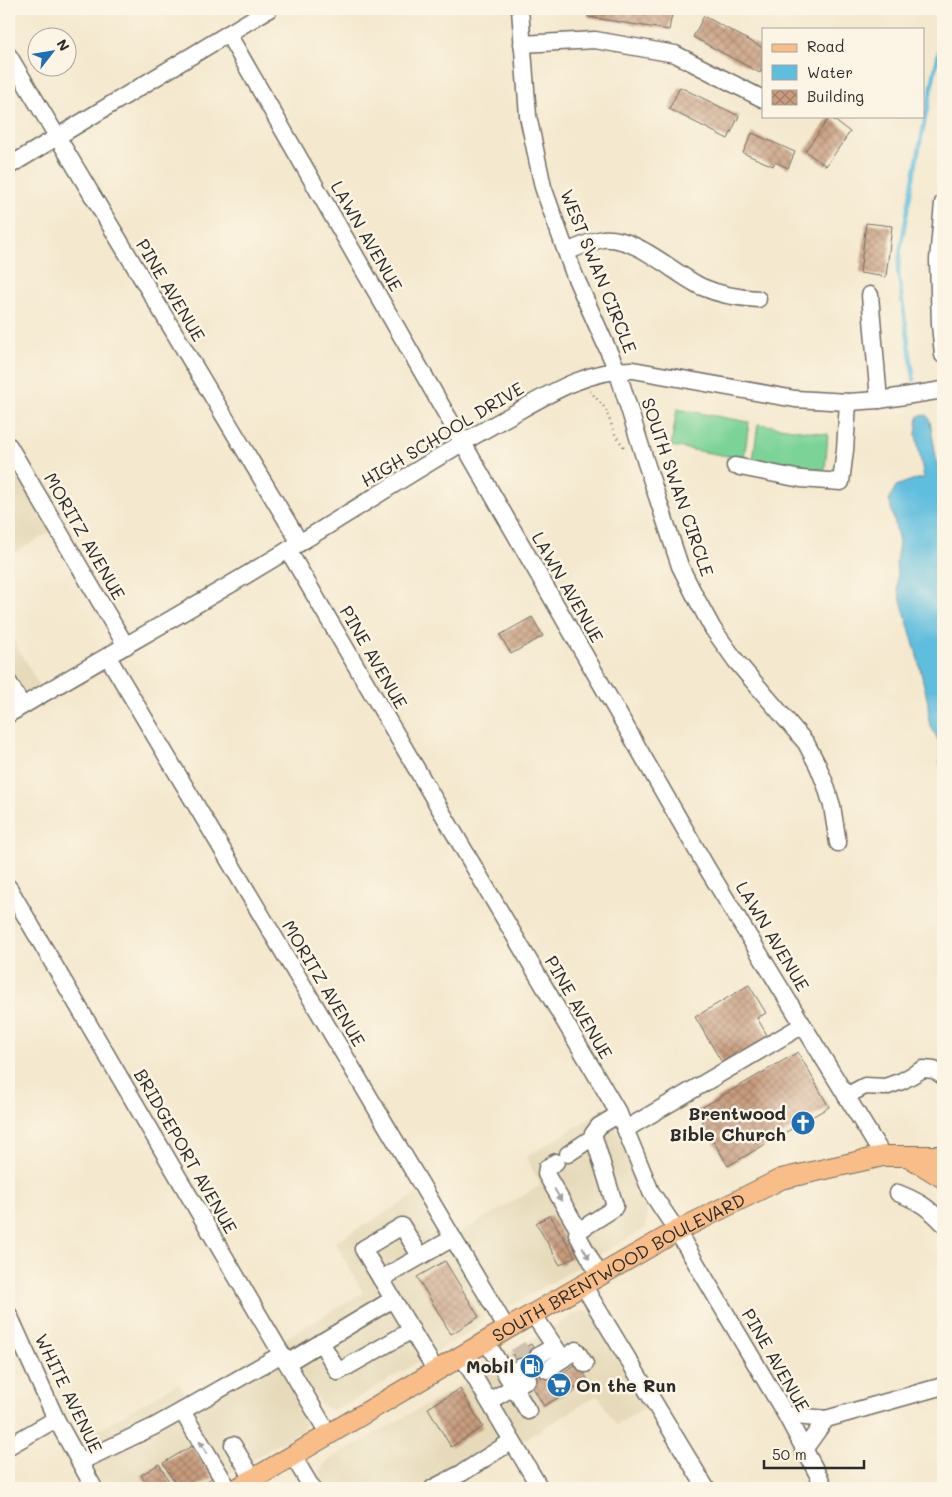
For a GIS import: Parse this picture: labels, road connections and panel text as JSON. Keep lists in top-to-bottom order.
{
  "streets": {
    "main road": ["SOUTH BRENTWOOD BOULEVARD"],
    "street": [
      "LAWN AVENUE",
      "WEST SWAN CIRCLE",
      "PINE AVENUE",
      "HIGH SCHOOL DRIVE",
      "SOUTH SWAN CIRCLE",
      "MORITZ AVENUE",
      "BRIDGEPORT AVENUE",
      "WHITE AVENUE"
    ]
  },
  "crossings": [
    ["LAWN AVENUE", "HIGH SCHOOL DRIVE"],
    ["LAWN AVENUE", "SOUTH BRENTWOOD BOULEVARD"],
    ["WEST SWAN CIRCLE", "HIGH SCHOOL DRIVE"],
    ["WEST SWAN CIRCLE", "SOUTH SWAN CIRCLE"],
    ["PINE AVENUE", "HIGH SCHOOL DRIVE"],
    ["PINE AVENUE", "SOUTH BRENTWOOD BOULEVARD"],
    ["HIGH SCHOOL DRIVE", "SOUTH SWAN CIRCLE"],
    ["HIGH SCHOOL DRIVE", "MORITZ AVENUE"],
    ["MORITZ AVENUE", "SOUTH BRENTWOOD BOULEVARD"],
    ["BRIDGEPORT AVENUE", "SOUTH BRENTWOOD BOULEVARD"]
  ],
  "places": {
    "church": ["Brentwood Bible Church"],
    "fuel station": ["Mobil"],
    "supermarket": ["On the Run"]
  },
  "legend": ["Road", "Water", "Building"],
  "scale_bar": "50 m",
  "north": "top right"
}
